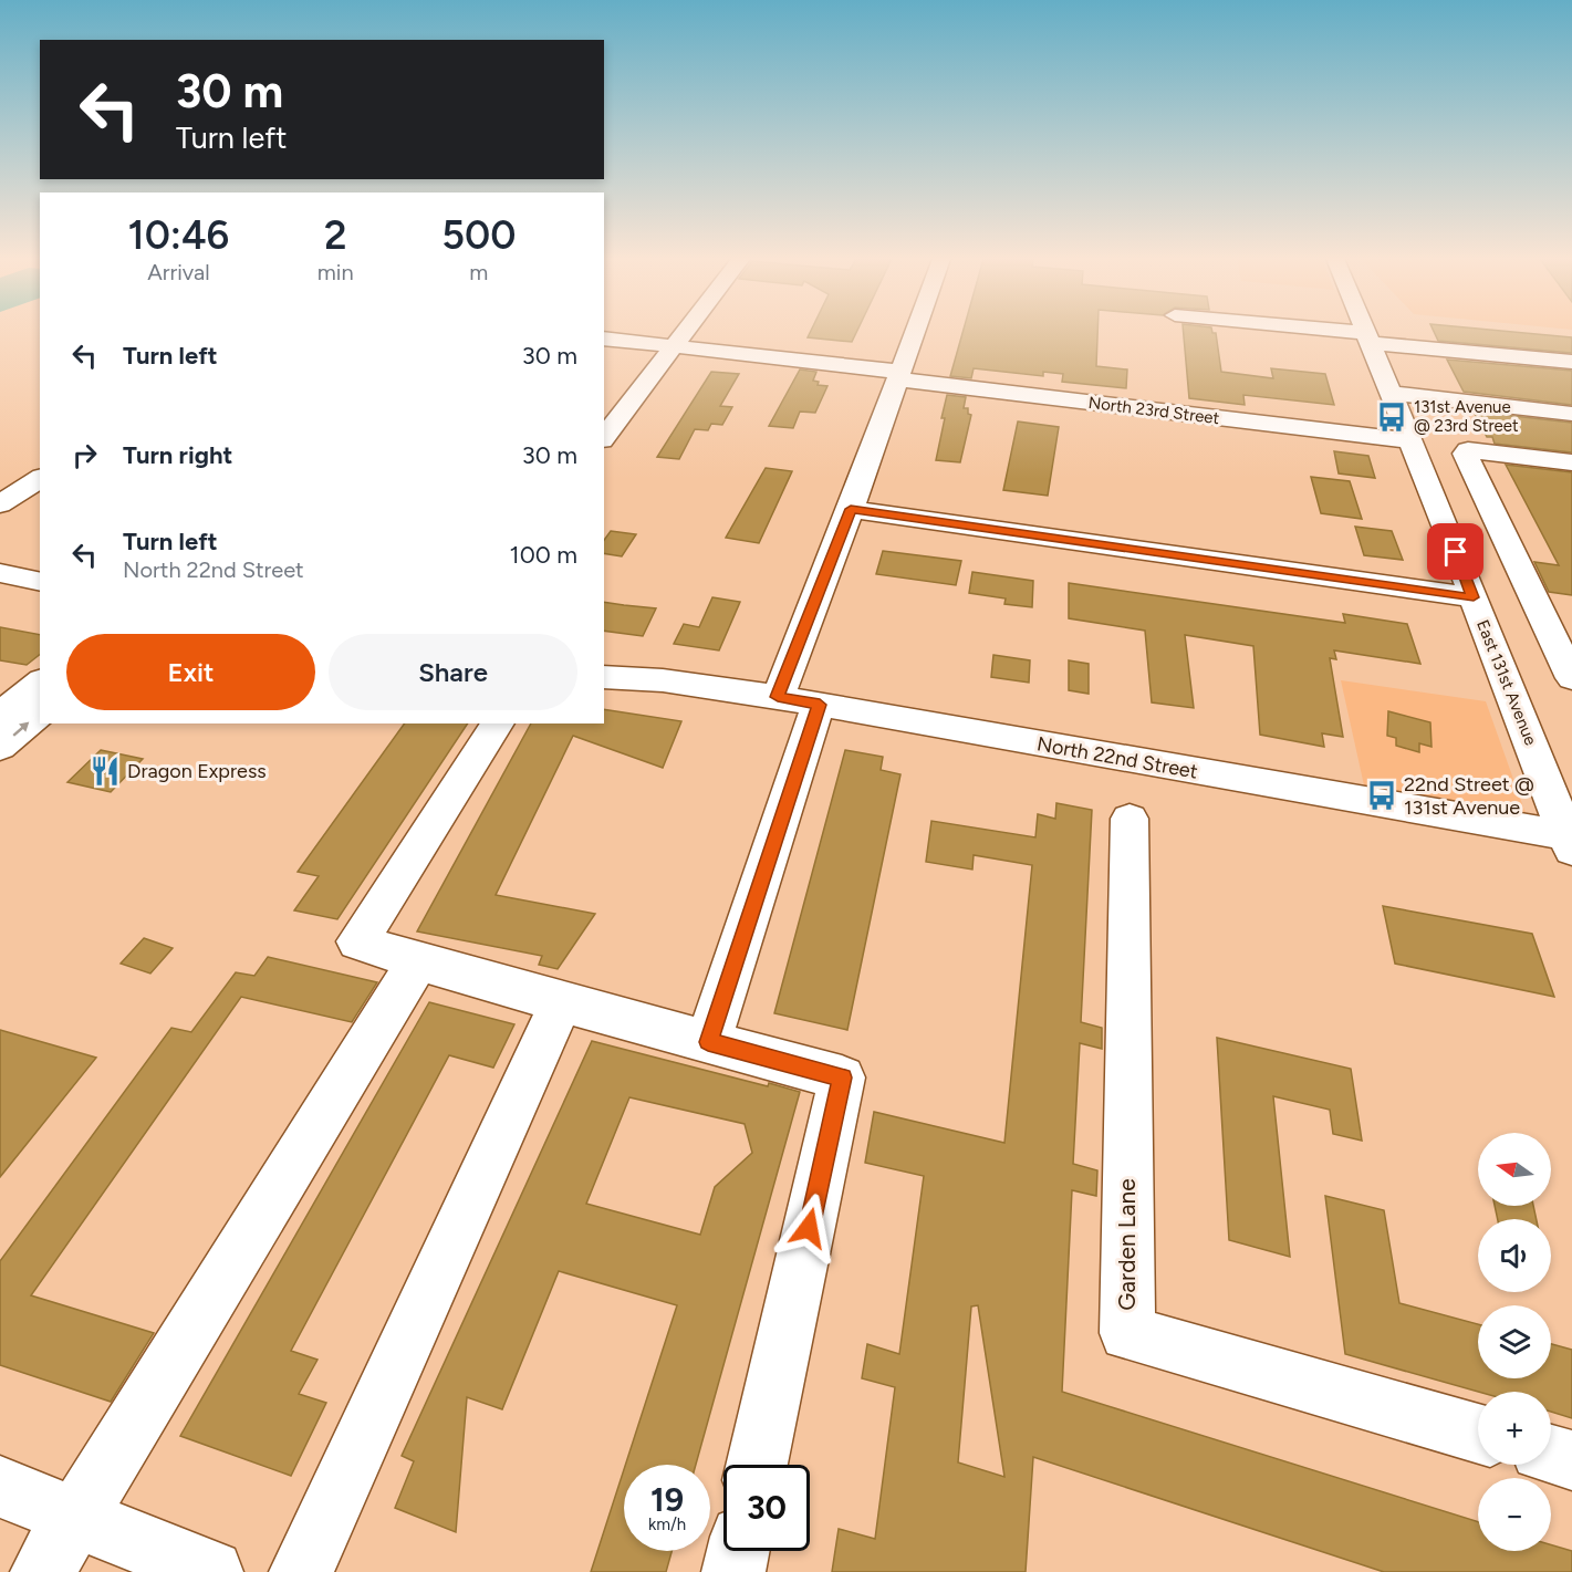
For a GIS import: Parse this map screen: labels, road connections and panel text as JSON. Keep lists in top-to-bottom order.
{
  "streets": {
    "street": [
      "North 23rd Street",
      "East 131st Avenue",
      "North 22nd Street",
      "Garden Lane"
    ]
  },
  "crossings": [
    ["North 23rd Street", "East 131st Avenue"],
    ["East 131st Avenue", "North 22nd Street"]
  ],
  "places": {
    "bus stop": ["131st Avenue @ 23rd Street", "22nd Street @ 131st Avenue"],
    "restaurant": ["Dragon Express"]
  },
  "north": "left",
  "page": {
    "turn": ["30 m", "Turn left"],
    "eta": [
      "10:46",
      "Arrival",
      "2",
      "min",
      "500",
      "m"
    ],
    "list": [
      {
        "name": "Turn left",
        "value": "30 m"
      },
      {
        "name": "Turn right",
        "value": "30 m"
      },
      {
        "name": "Turn left",
        "note": "North 22nd Street",
        "value": "100 m"
      }
    ],
    "buttons": ["Exit", "Share"],
    "map_buttons": ["+", "−"],
    "speed": "19 km/h",
    "limit": "30"
  }
}
